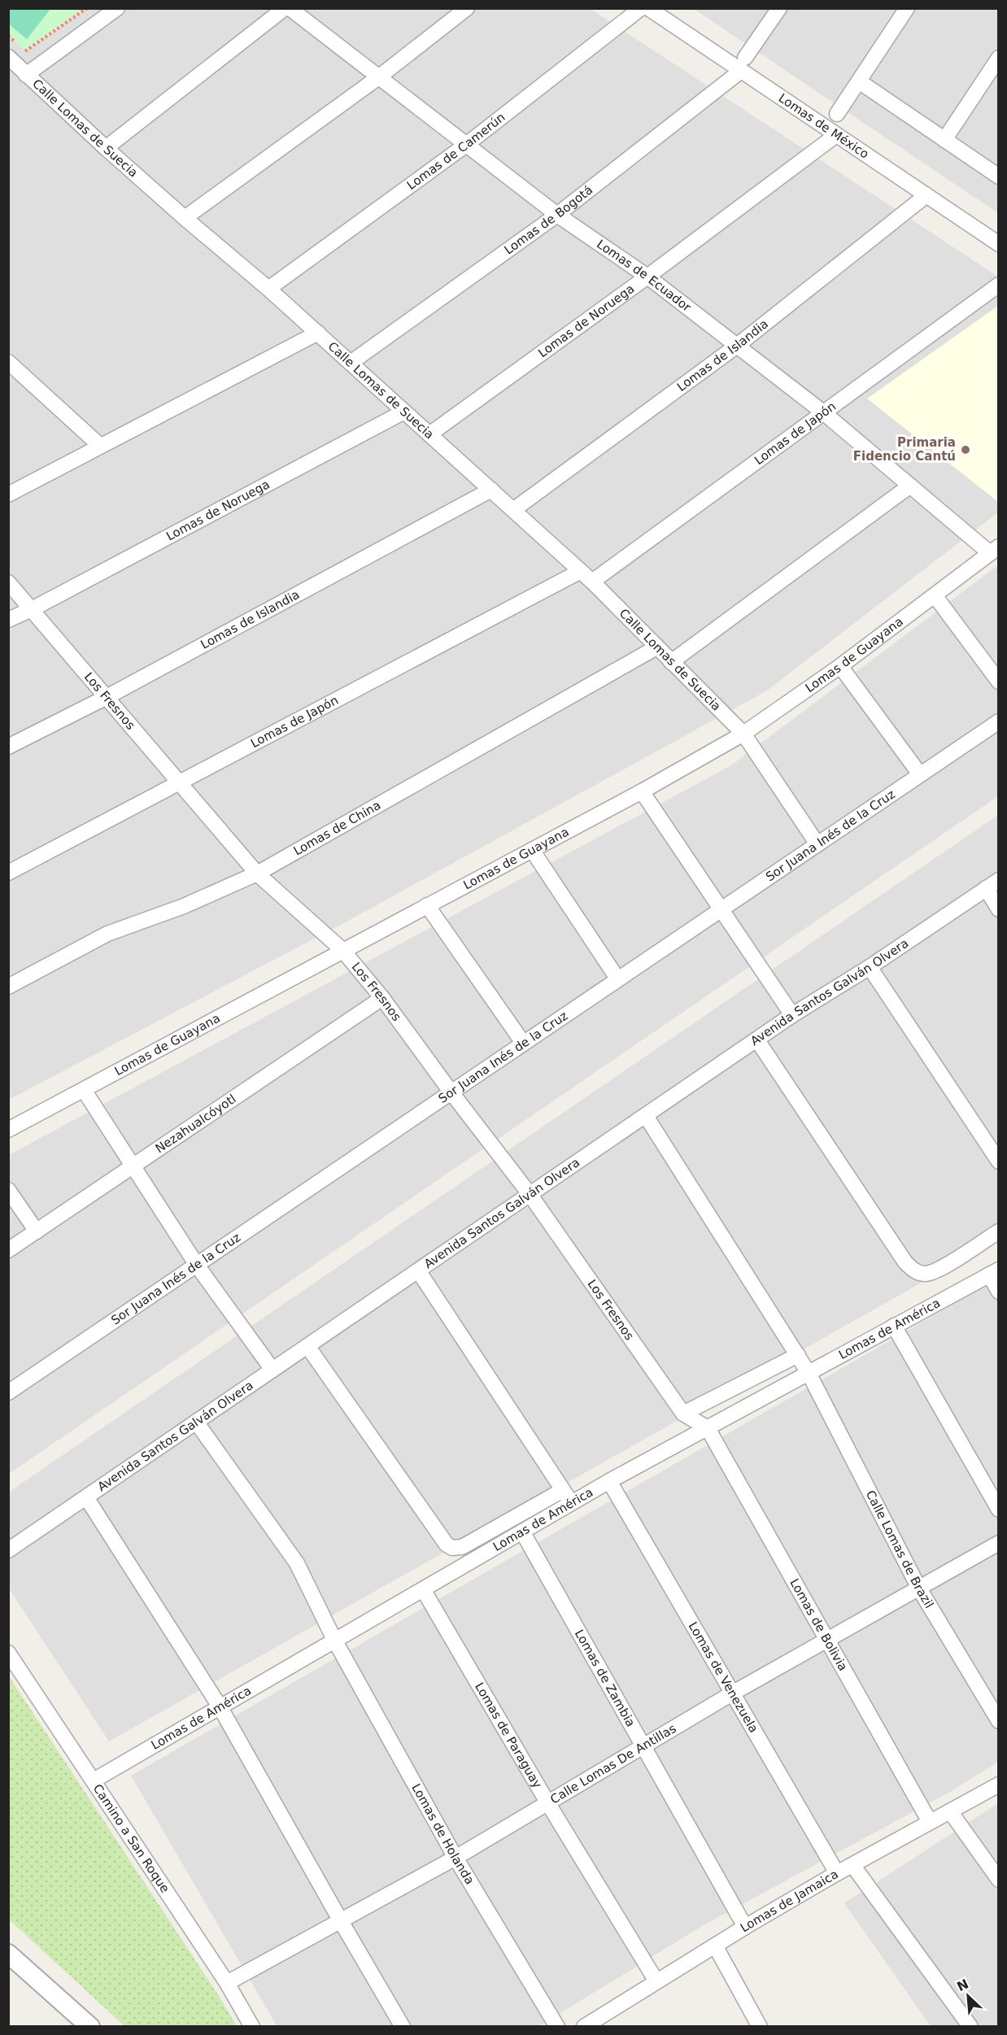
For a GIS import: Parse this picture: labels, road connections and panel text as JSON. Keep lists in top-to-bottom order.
{
  "streets": {
    "street": [
      "Lomas de México",
      "Calle Lomas de Suecia",
      "Lomas de Camerún",
      "Lomas de Bogotá",
      "Lomas de Ecuador",
      "Lomas de Noruega",
      "Lomas de Islandia",
      "Lomas de Japón",
      "Lomas de Guayana",
      "Los Fresnos",
      "Lomas de China",
      "Sor Juana Inés de la Cruz",
      "Avenida Santos Galván Olvera",
      "Nezahualcóyotl",
      "Lomas de América",
      "Calle Lomas de Brazil",
      "Lomas de Bolivia",
      "Lomas de Venezuela",
      "Lomas de Zambia",
      "Lomas de Paraguay",
      "Calle Lomas De Antillas",
      "Lomas de Holanda",
      "Camino a San Roque",
      "Lomas de Jamaica"
    ]
  },
  "crossings": [
    ["Lomas de México", "Lomas de Bogotá"],
    ["Lomas de México", "Lomas de Noruega"],
    ["Lomas de México", "Lomas de Islandia"],
    ["Calle Lomas de Suecia", "Lomas de Camerún"],
    ["Calle Lomas de Suecia", "Lomas de Bogotá"],
    ["Calle Lomas de Suecia", "Lomas de Noruega"],
    ["Calle Lomas de Suecia", "Lomas de Islandia"],
    ["Calle Lomas de Suecia", "Lomas de Japón"],
    ["Calle Lomas de Suecia", "Lomas de Guayana"],
    ["Calle Lomas de Suecia", "Lomas de China"],
    ["Calle Lomas de Suecia", "Sor Juana Inés de la Cruz"],
    ["Lomas de Camerún", "Lomas de Ecuador"],
    ["Lomas de Bogotá", "Lomas de Ecuador"],
    ["Lomas de Ecuador", "Lomas de Noruega"],
    ["Lomas de Ecuador", "Lomas de Islandia"],
    ["Lomas de Ecuador", "Lomas de Japón"],
    ["Lomas de Ecuador", "Lomas de Guayana"],
    ["Lomas de Noruega", "Los Fresnos"],
    ["Lomas de Islandia", "Los Fresnos"],
    ["Lomas de Japón", "Los Fresnos"],
    ["Lomas de Guayana", "Los Fresnos"],
    ["Los Fresnos", "Lomas de China"],
    ["Los Fresnos", "Sor Juana Inés de la Cruz"],
    ["Los Fresnos", "Avenida Santos Galván Olvera"],
    ["Los Fresnos", "Nezahualcóyotl"],
    ["Los Fresnos", "Lomas de América"],
    ["Los Fresnos", "Lomas de Bolivia"],
    ["Avenida Santos Galván Olvera", "Calle Lomas de Brazil"],
    ["Avenida Santos Galván Olvera", "Lomas de Holanda"],
    ["Lomas de América", "Calle Lomas de Brazil"],
    ["Lomas de América", "Lomas de Bolivia"],
    ["Lomas de América", "Lomas de Venezuela"],
    ["Lomas de América", "Lomas de Zambia"],
    ["Lomas de América", "Lomas de Paraguay"],
    ["Lomas de América", "Lomas de Holanda"],
    ["Lomas de América", "Camino a San Roque"],
    ["Calle Lomas de Brazil", "Calle Lomas De Antillas"],
    ["Lomas de Bolivia", "Calle Lomas De Antillas"],
    ["Lomas de Bolivia", "Lomas de Jamaica"],
    ["Lomas de Venezuela", "Calle Lomas De Antillas"],
    ["Lomas de Venezuela", "Lomas de Jamaica"],
    ["Lomas de Zambia", "Calle Lomas De Antillas"],
    ["Lomas de Zambia", "Lomas de Jamaica"],
    ["Lomas de Paraguay", "Calle Lomas De Antillas"],
    ["Lomas de Paraguay", "Lomas de Jamaica"],
    ["Calle Lomas De Antillas", "Lomas de Holanda"],
    ["Calle Lomas De Antillas", "Camino a San Roque"]
  ],
  "places": ["Primaria Fidencio Cantú"],
  "north": "top left"
}
